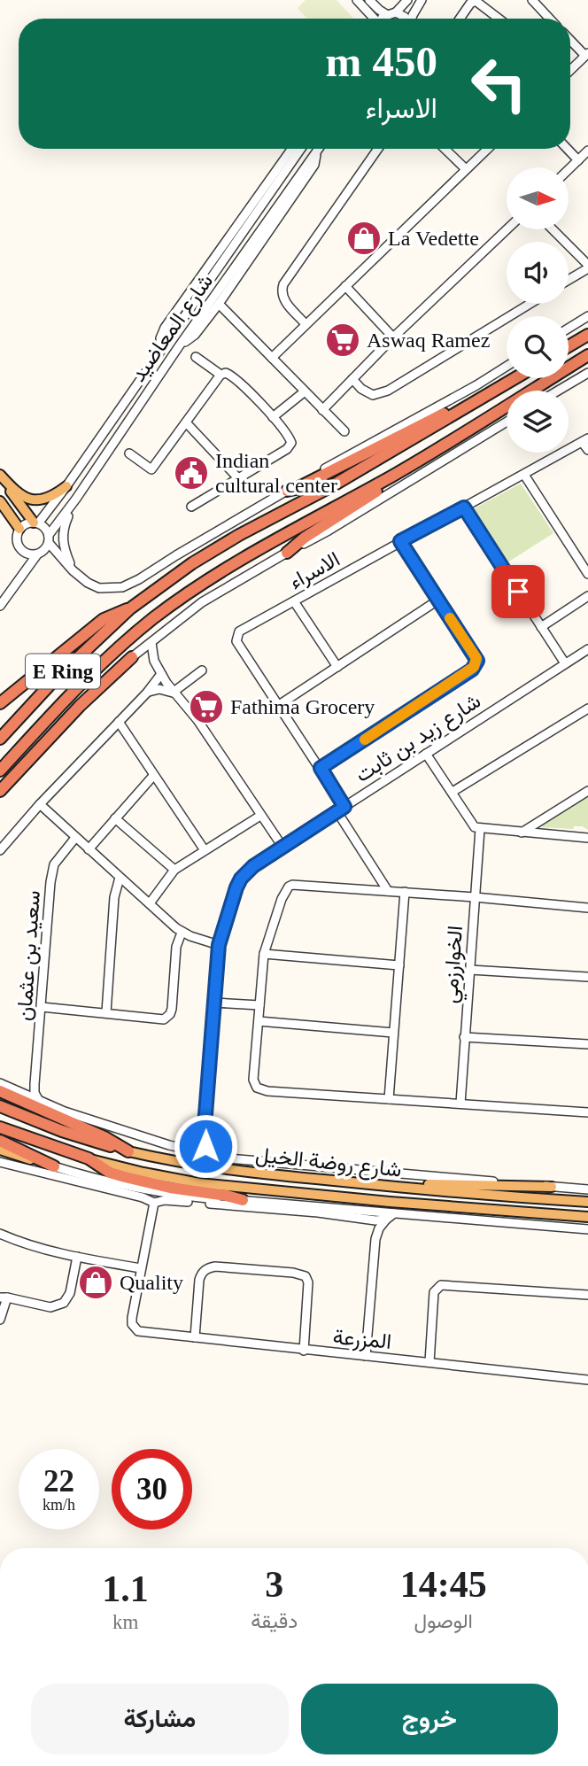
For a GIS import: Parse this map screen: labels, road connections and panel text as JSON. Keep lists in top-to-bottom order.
{
  "streets": {
    "highway": ["E Ring", "شارع روضة الخيل"],
    "street": [
      "شارع المعاضيد",
      "الاسراء",
      "شارع زيد بن ثابت",
      "سعيد بن عثمان",
      "الخوارزمي",
      "المزرعة"
    ]
  },
  "crossings": [
    ["الاسراء", "شارع زيد بن ثابت"],
    ["شارع زيد بن ثابت", "شارع روضة الخيل"],
    ["سعيد بن عثمان", "شارع روضة الخيل"]
  ],
  "places": {
    "shop": ["La Vedette", "Quality"],
    "supermarket": ["Aswaq Ramez", "Fathima Grocery"],
    "public building": ["Indian cultural center"]
  },
  "north": "right",
  "page": {
    "turn": ["450 m", "الاسراء"],
    "speed": "22 km/h",
    "limit": "30",
    "eta": [
      "14:45",
      "الوصول",
      "3",
      "دقيقة",
      "1.1",
      "km"
    ],
    "buttons": ["خروج", "مشاركة"]
  }
}
